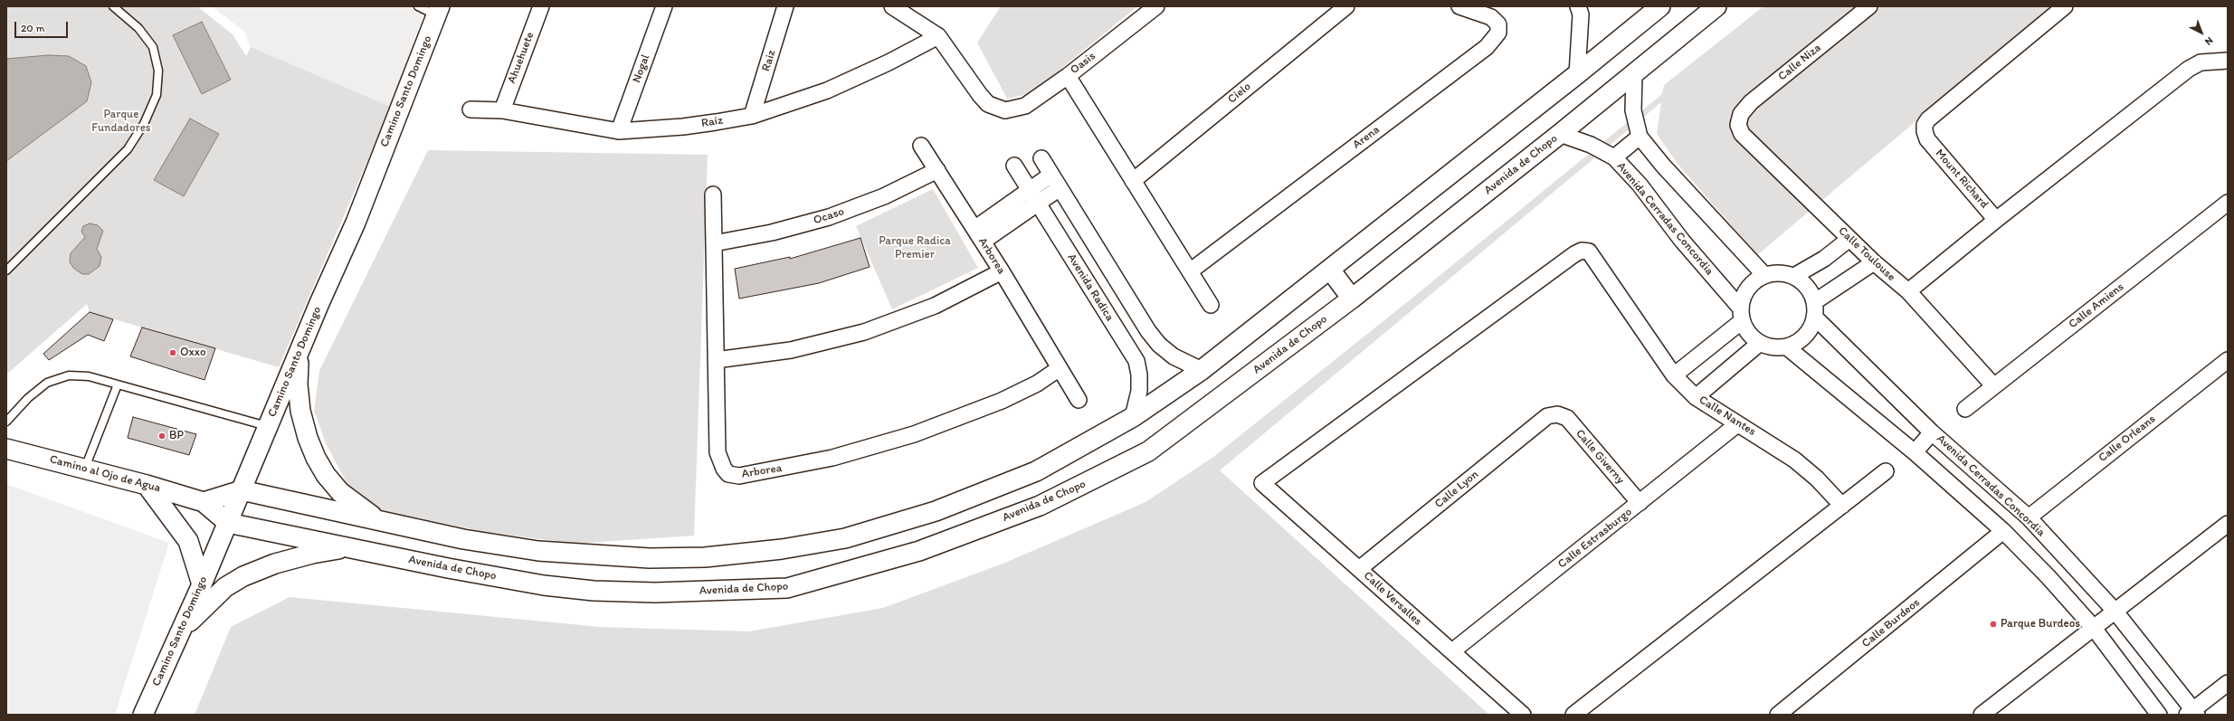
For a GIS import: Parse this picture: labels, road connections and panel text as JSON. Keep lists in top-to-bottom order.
{
  "streets": {
    "street": [
      "Ahuehuete",
      "Raiz",
      "Calle Niza",
      "Oasis",
      "Nogal",
      "Camino Santo Domingo",
      "Cielo",
      "Raíz",
      "Arena",
      "Avenida de Chopo",
      "Mount Richard",
      "Ocaso",
      "Avenida Cerradas Concordia",
      "Calle Toulouse",
      "Arborea",
      "Avenida Radica",
      "Calle Amiens",
      "Calle Nantes",
      "Calle Orleans",
      "Calle Giverny",
      "Camino al Ojo de Agua",
      "Calle Lyon",
      "Calle Estrasburgo",
      "Calle Versalles",
      "Calle Burdeos"
    ]
  },
  "crossings": [
    ["Ahuehuete", "Raíz"],
    ["Raiz", "Raíz"],
    ["Calle Niza", "Calle Toulouse"],
    ["Oasis", "Raíz"],
    ["Nogal", "Raíz"],
    ["Camino Santo Domingo", "Avenida de Chopo"],
    ["Camino Santo Domingo", "Camino al Ojo de Agua"],
    ["Avenida de Chopo", "Avenida Cerradas Concordia"],
    ["Avenida de Chopo", "Camino al Ojo de Agua"],
    ["Ocaso", "Arborea"],
    ["Avenida Cerradas Concordia", "Calle Orleans"],
    ["Avenida Cerradas Concordia", "Calle Burdeos"],
    ["Calle Toulouse", "Calle Amiens"],
    ["Calle Nantes", "Calle Estrasburgo"],
    ["Calle Nantes", "Calle Versalles"],
    ["Calle Giverny", "Calle Lyon"],
    ["Calle Giverny", "Calle Estrasburgo"],
    ["Calle Lyon", "Calle Versalles"],
    ["Calle Estrasburgo", "Calle Versalles"]
  ],
  "parks": ["Parque Fundadores", "Parque Radica Premier"],
  "places": ["Oxxo", "BP", "Parque Burdeos"],
  "scale_bar": "20 m",
  "north": "bottom right"
}
